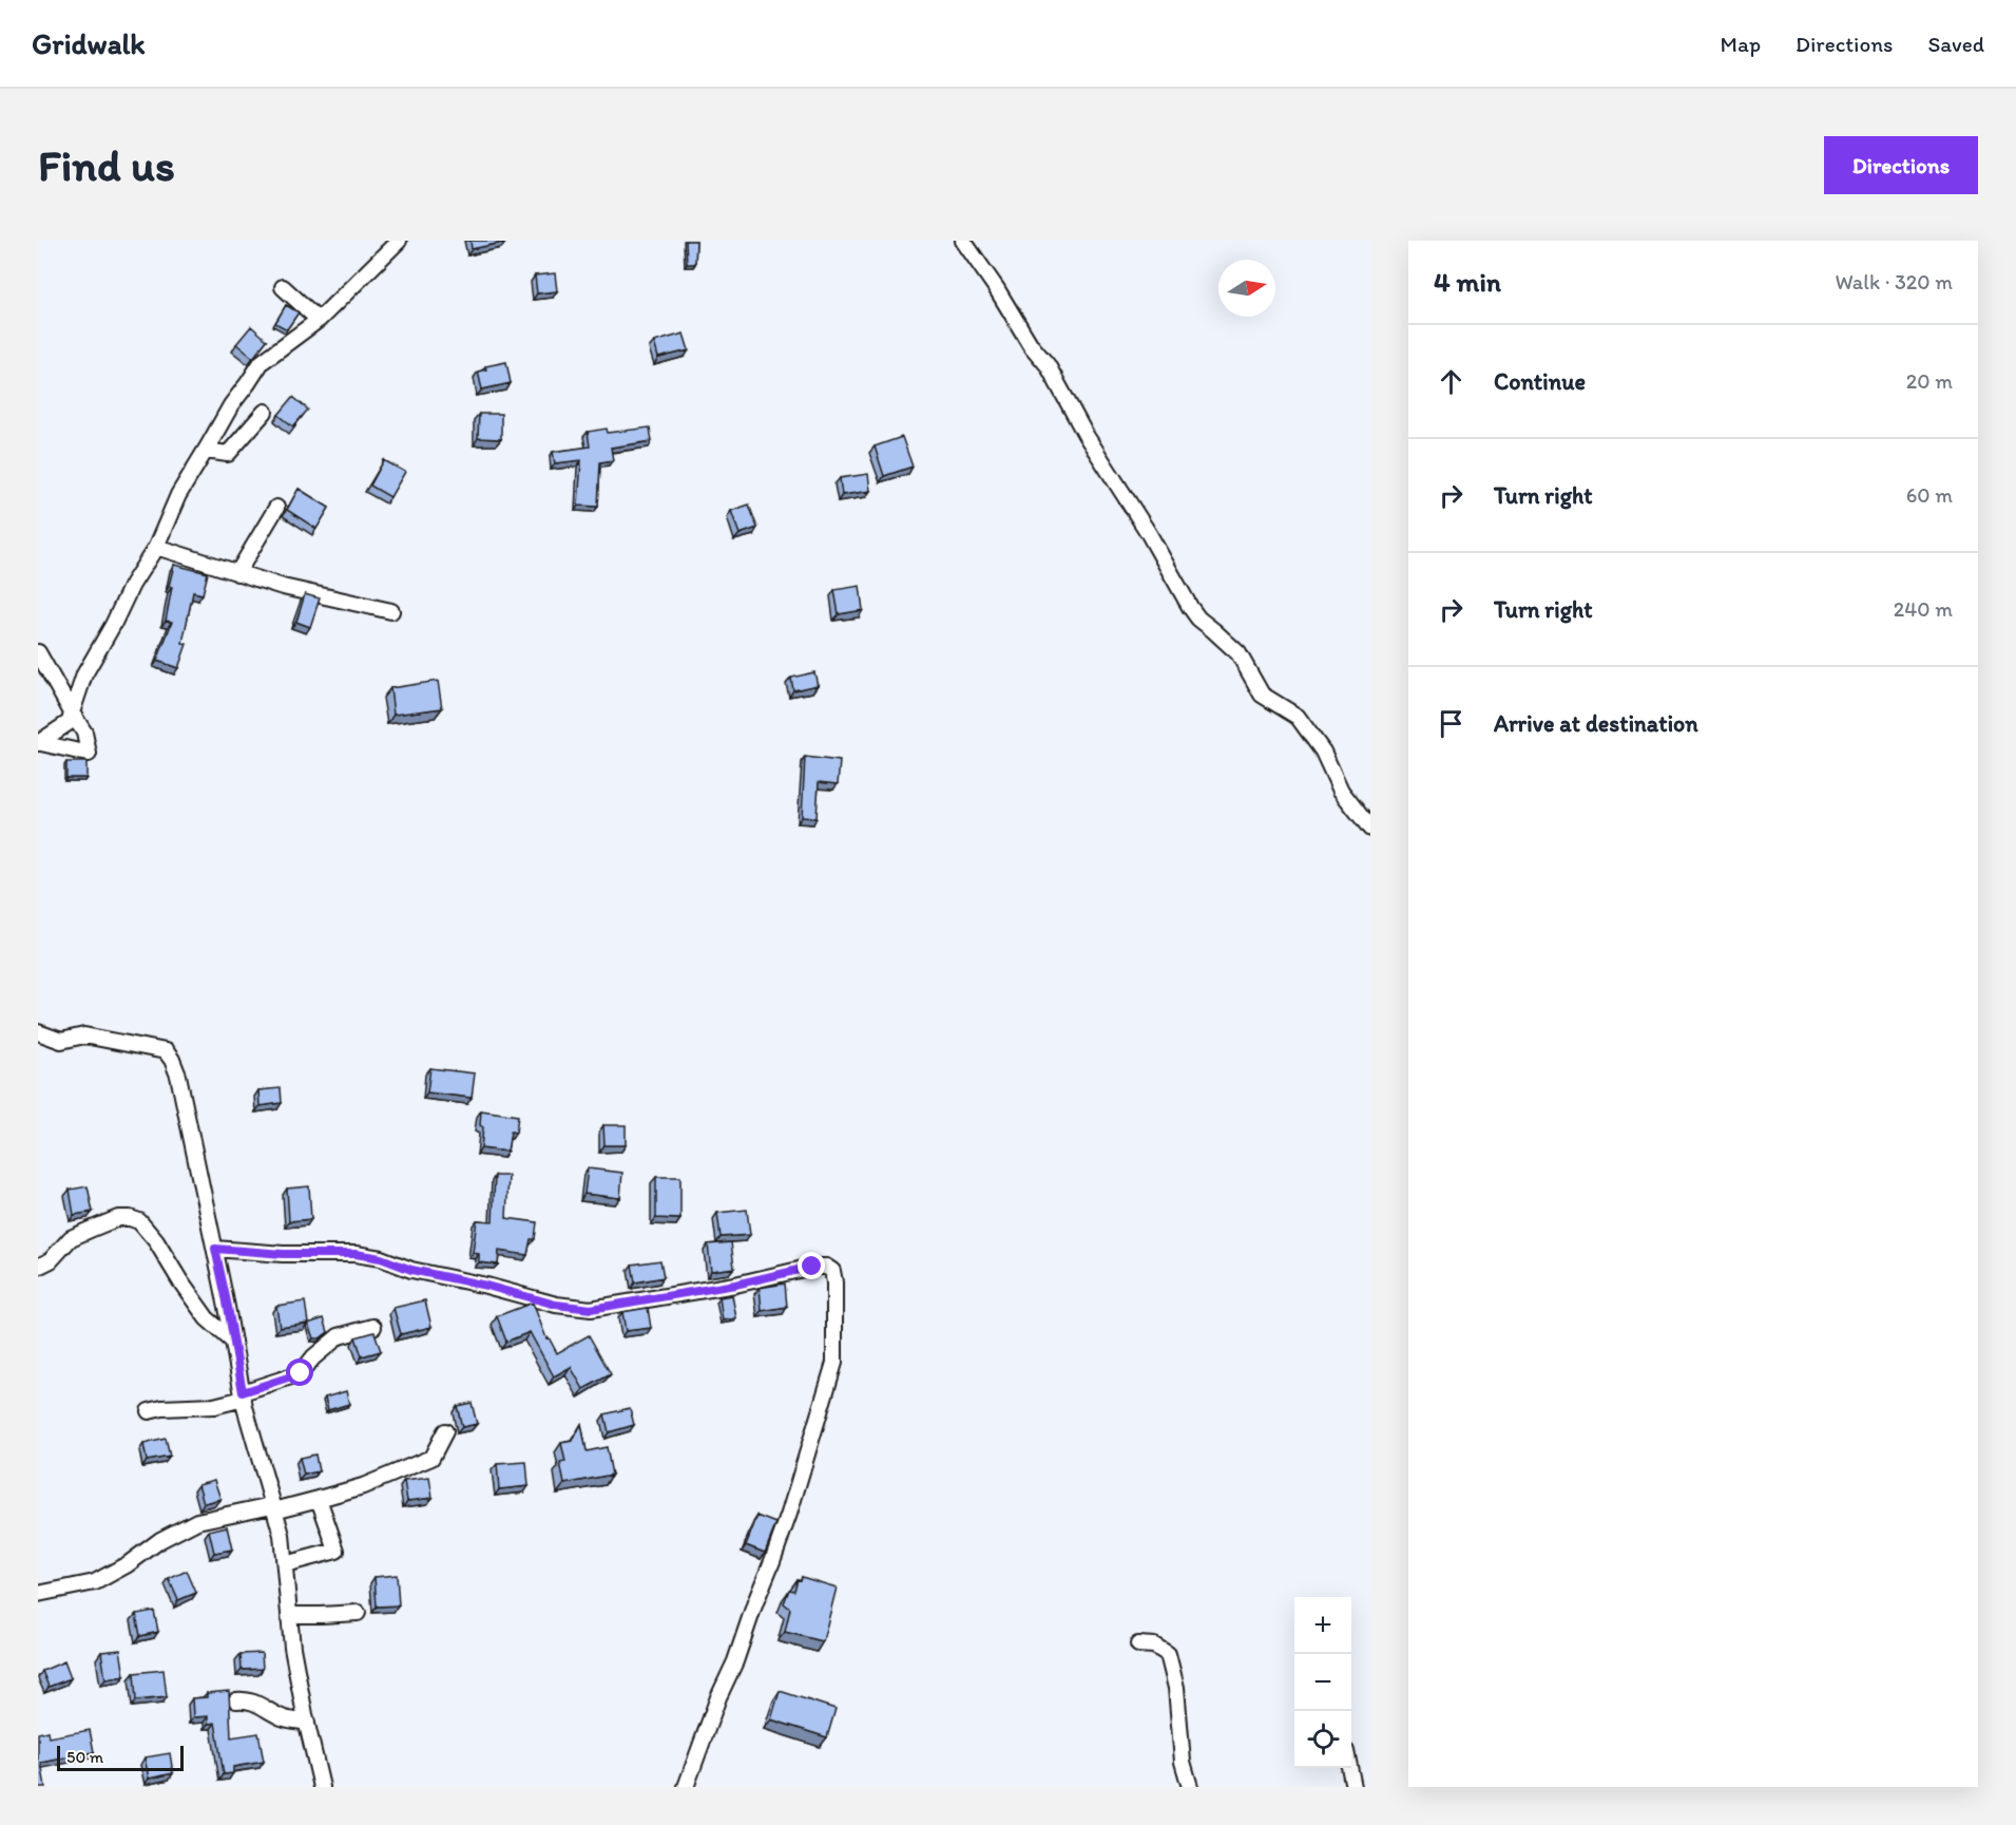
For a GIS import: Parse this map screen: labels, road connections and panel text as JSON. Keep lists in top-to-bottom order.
{
  "scale_bar": "50 m",
  "north": "right",
  "page": {
    "header": "Gridwalk",
    "nav": ["Map", "Directions", "Saved"],
    "buttons": "Directions",
    "title": "Find us",
    "heading": ["4 min", "Walk · 320 m"],
    "list": [
      ["Continue", "20 m"],
      ["Turn right", "60 m"],
      ["Turn right", "240 m"],
      "Arrive at destination"
    ],
    "map_buttons": ["+", "−"],
    "scale": "50 m"
  }
}
